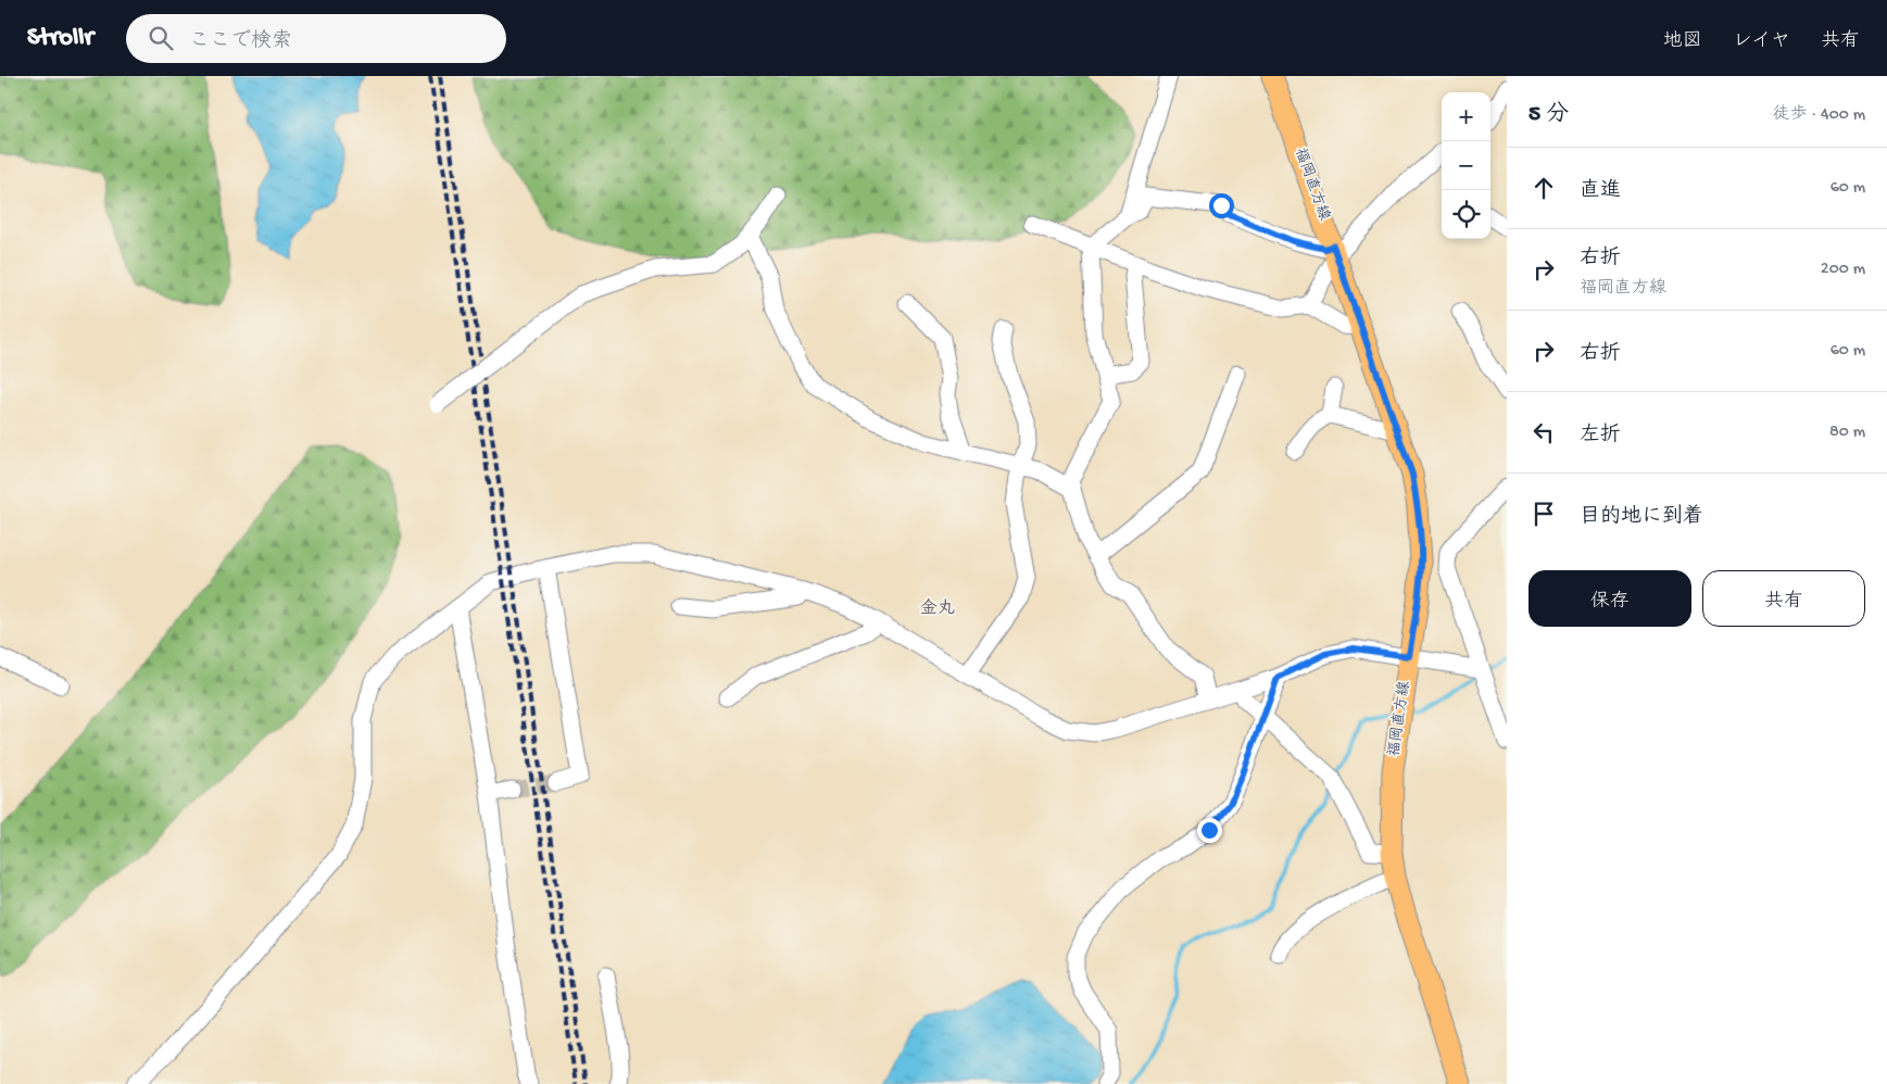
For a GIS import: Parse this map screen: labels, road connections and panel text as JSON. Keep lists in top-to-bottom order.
{
  "streets": {
    "main road": ["福岡直方線"]
  },
  "districts": ["金丸"],
  "page": {
    "header": "Strollr",
    "search": "ここで検索",
    "nav": ["地図", "レイヤ", "共有"],
    "heading": ["5 分", "徒歩 · 400 m"],
    "map_buttons": ["+", "−"],
    "list": [
      ["直進", "60 m"],
      ["右折", "福岡直方線", "200 m"],
      ["右折", "60 m"],
      ["左折", "80 m"],
      "目的地に到着"
    ],
    "buttons": ["保存", "共有"]
  }
}
